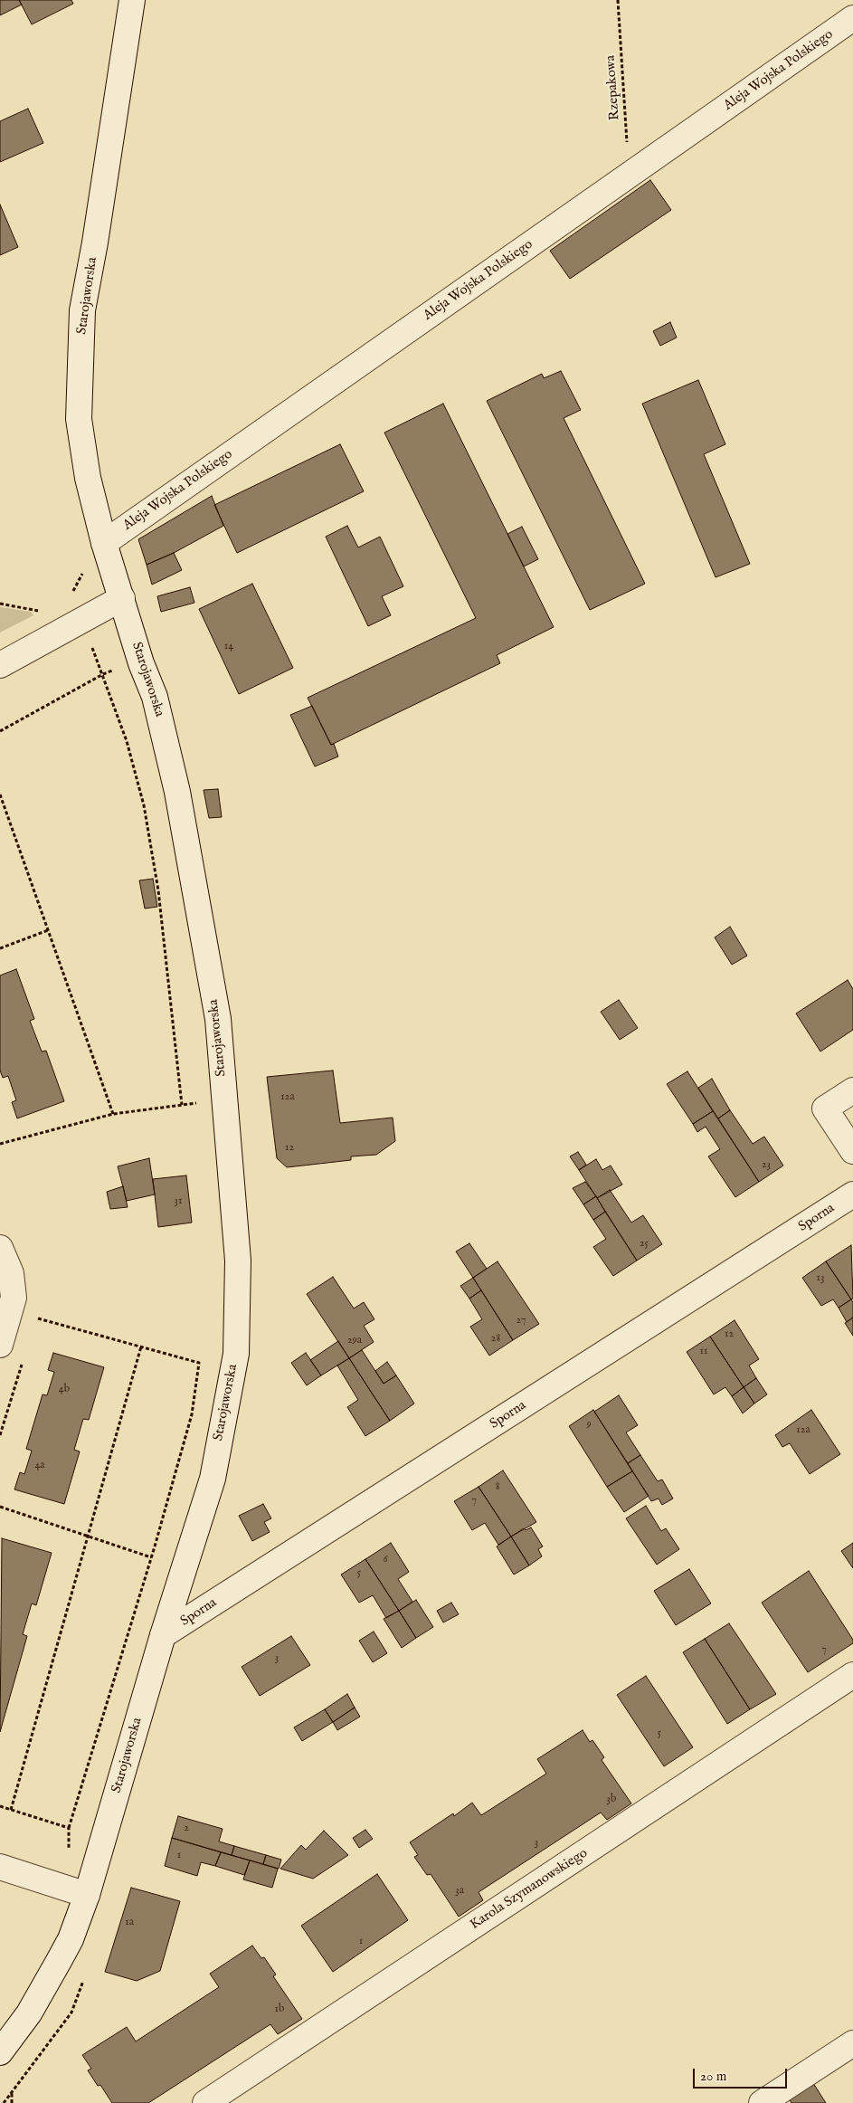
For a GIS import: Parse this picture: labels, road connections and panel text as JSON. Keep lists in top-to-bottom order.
{
  "streets": {
    "street": [
      "Aleja Wojska Polskiego",
      "Starojaworska",
      "Sporna",
      "Karola Szymanowskiego"
    ],
    "path": ["Rzepakowa"]
  },
  "crossings": [
    ["Aleja Wojska Polskiego", "Rzepakowa"],
    ["Aleja Wojska Polskiego", "Starojaworska"],
    ["Starojaworska", "Sporna"]
  ],
  "house_numbers": [
    "14",
    "12a",
    "12",
    "23",
    "31",
    "25",
    "13",
    "27",
    "12",
    "28",
    "29a",
    "11",
    "4b",
    "9",
    "12a",
    "4a",
    "8",
    "7",
    "6",
    "5",
    "7",
    "3",
    "5",
    "3b",
    "2",
    "3",
    "1",
    "3a",
    "1a",
    "1",
    "1b"
  ],
  "scale_bar": "20 m"
}
